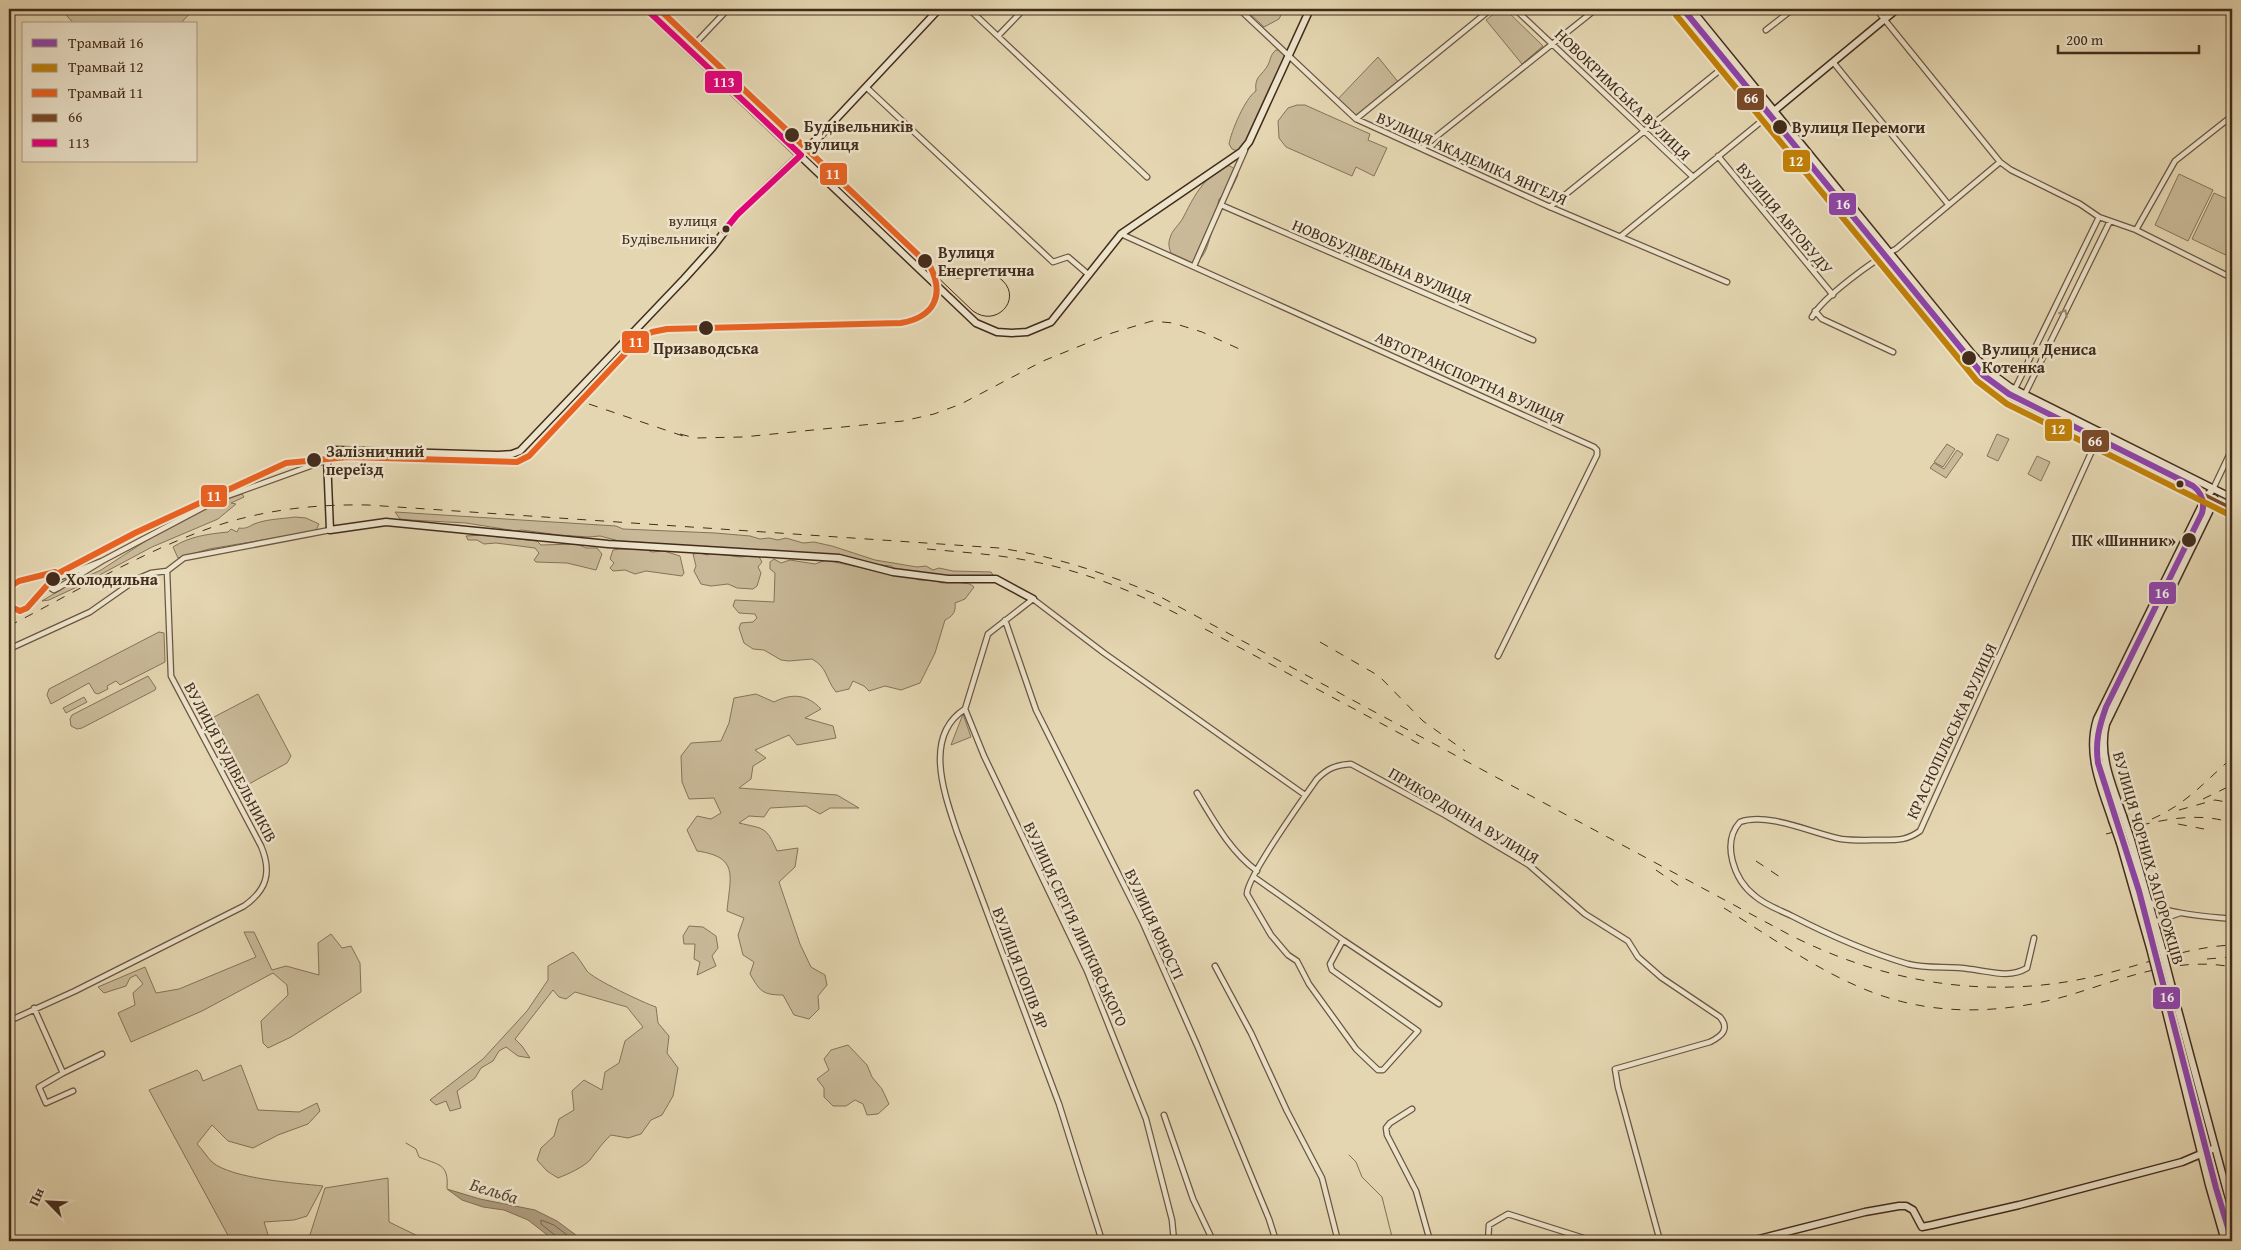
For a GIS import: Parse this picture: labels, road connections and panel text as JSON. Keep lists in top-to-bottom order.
{
  "streets": {
    "main road": ["ВУЛИЦЯ ЧОРНИХ ЗАПОРОЖЦІВ"],
    "street": [
      "НОВОКРИМСЬКА ВУЛИЦЯ",
      "ВУЛИЦЯ АКАДЕМІКА ЯНГЕЛЯ",
      "ВУЛИЦЯ АВТОБУДУ",
      "НОВОБУДІВЕЛЬНА ВУЛИЦЯ",
      "АВТОТРАНСПОРТНА ВУЛИЦЯ",
      "КРАСНОПІЛЬСЬКА ВУЛИЦЯ",
      "ВУЛИЦЯ БУДІВЕЛЬНИКІВ",
      "ПРИКОРДОННА ВУЛИЦЯ",
      "ВУЛИЦЯ СЕРГІЯ ЛИПКІВСЬКОГО",
      "ВУЛИЦЯ ЮНОСТІ",
      "ВУЛИЦЯ ПОПІВ ЯР"
    ]
  },
  "crossings": [
    ["ВУЛИЦЯ СЕРГІЯ ЛИПКІВСЬКОГО", "ВУЛИЦЯ ПОПІВ ЯР"]
  ],
  "water": ["Бельба"],
  "places": [
    "Вулиця Перемоги",
    "Будівельників вулиця",
    "вулиця Будівельників",
    "Вулиця Енергетична",
    "Призаводська",
    "Вулиця Дениса Котенка",
    "Залізничний переїзд",
    "ПК «Шинник»",
    "Холодильна"
  ],
  "lines": [
    "tram line 16",
    "tram line 11",
    "transit line 66",
    "transit line 113",
    "tram line 12"
  ],
  "legend": [
    "Трамвай 16",
    "Трамвай 12",
    "Трамвай 11",
    "66",
    "113"
  ],
  "scale_bar": "200 m",
  "north": "top left"
}
